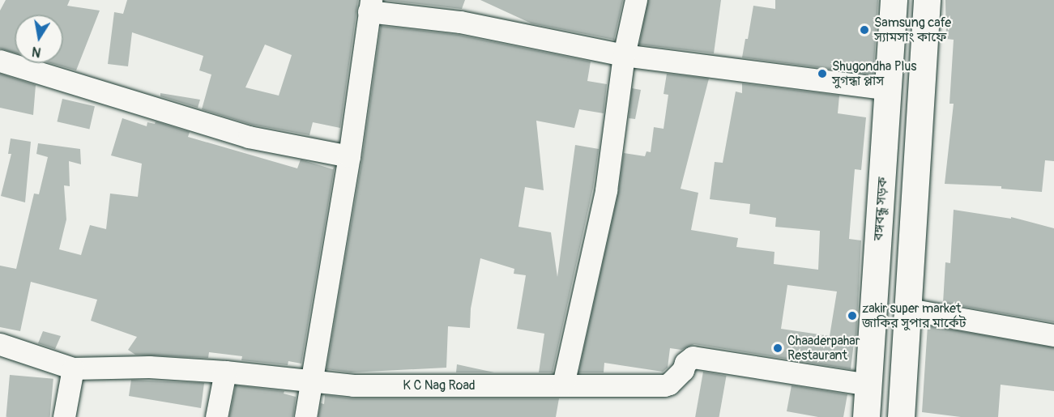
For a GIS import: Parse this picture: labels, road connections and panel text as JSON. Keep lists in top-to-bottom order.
{
  "streets": {
    "main road": ["বঙ্গবন্ধু সড়ক"],
    "street": ["K C Nag Road"]
  },
  "crossings": [
    ["বঙ্গবন্ধু সড়ক", "K C Nag Road"]
  ],
  "places": [
    "Samsung cafe স্যামসাং কাফে",
    "Shugondha Plus সুগন্ধা প্লাস",
    "zakir super market জাকির সুপার মার্কেট",
    "Chaaderpahar Restaurant"
  ],
  "north": "bottom"
}
